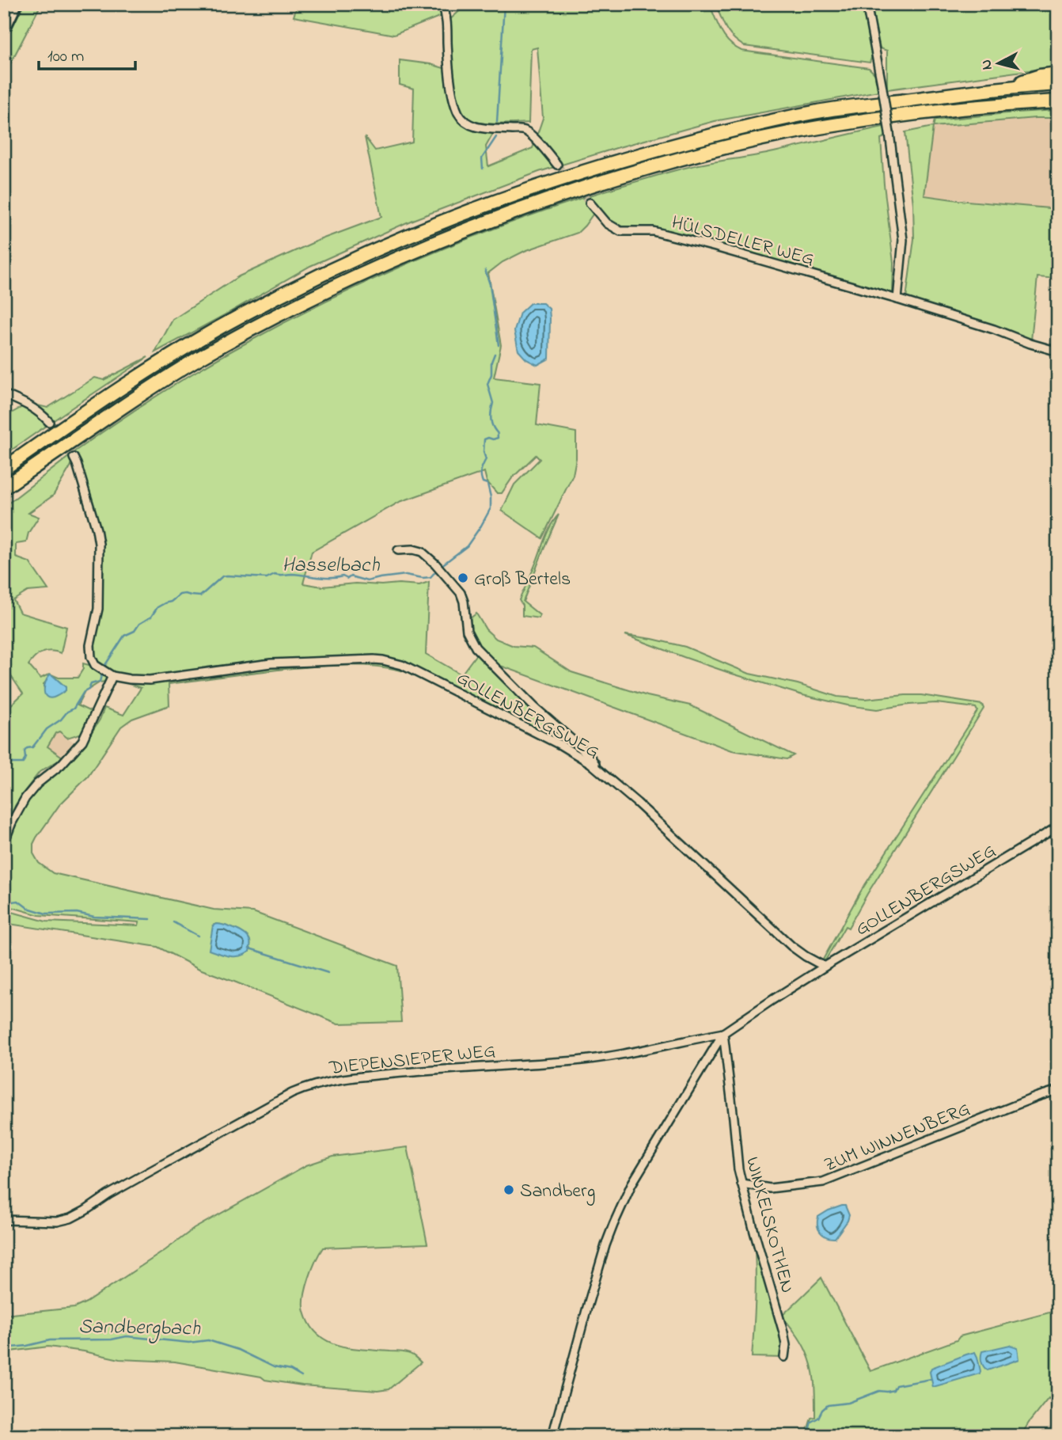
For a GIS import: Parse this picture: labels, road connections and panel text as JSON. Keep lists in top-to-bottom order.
{
  "streets": {
    "street": [
      "HÜLSDELLER WEG",
      "GOLLENBERGSWEG",
      "DIEPENSIEPER WEG",
      "ZUM WINNENBERG",
      "WINKELSKOTHEN"
    ]
  },
  "crossings": [
    ["DIEPENSIEPER WEG", "WINKELSKOTHEN"],
    ["ZUM WINNENBERG", "WINKELSKOTHEN"]
  ],
  "water": ["Hasselbach", "Sandbergbach"],
  "places": ["Groß Bertels", "Sandberg"],
  "scale_bar": "100 m",
  "north": "left"
}
